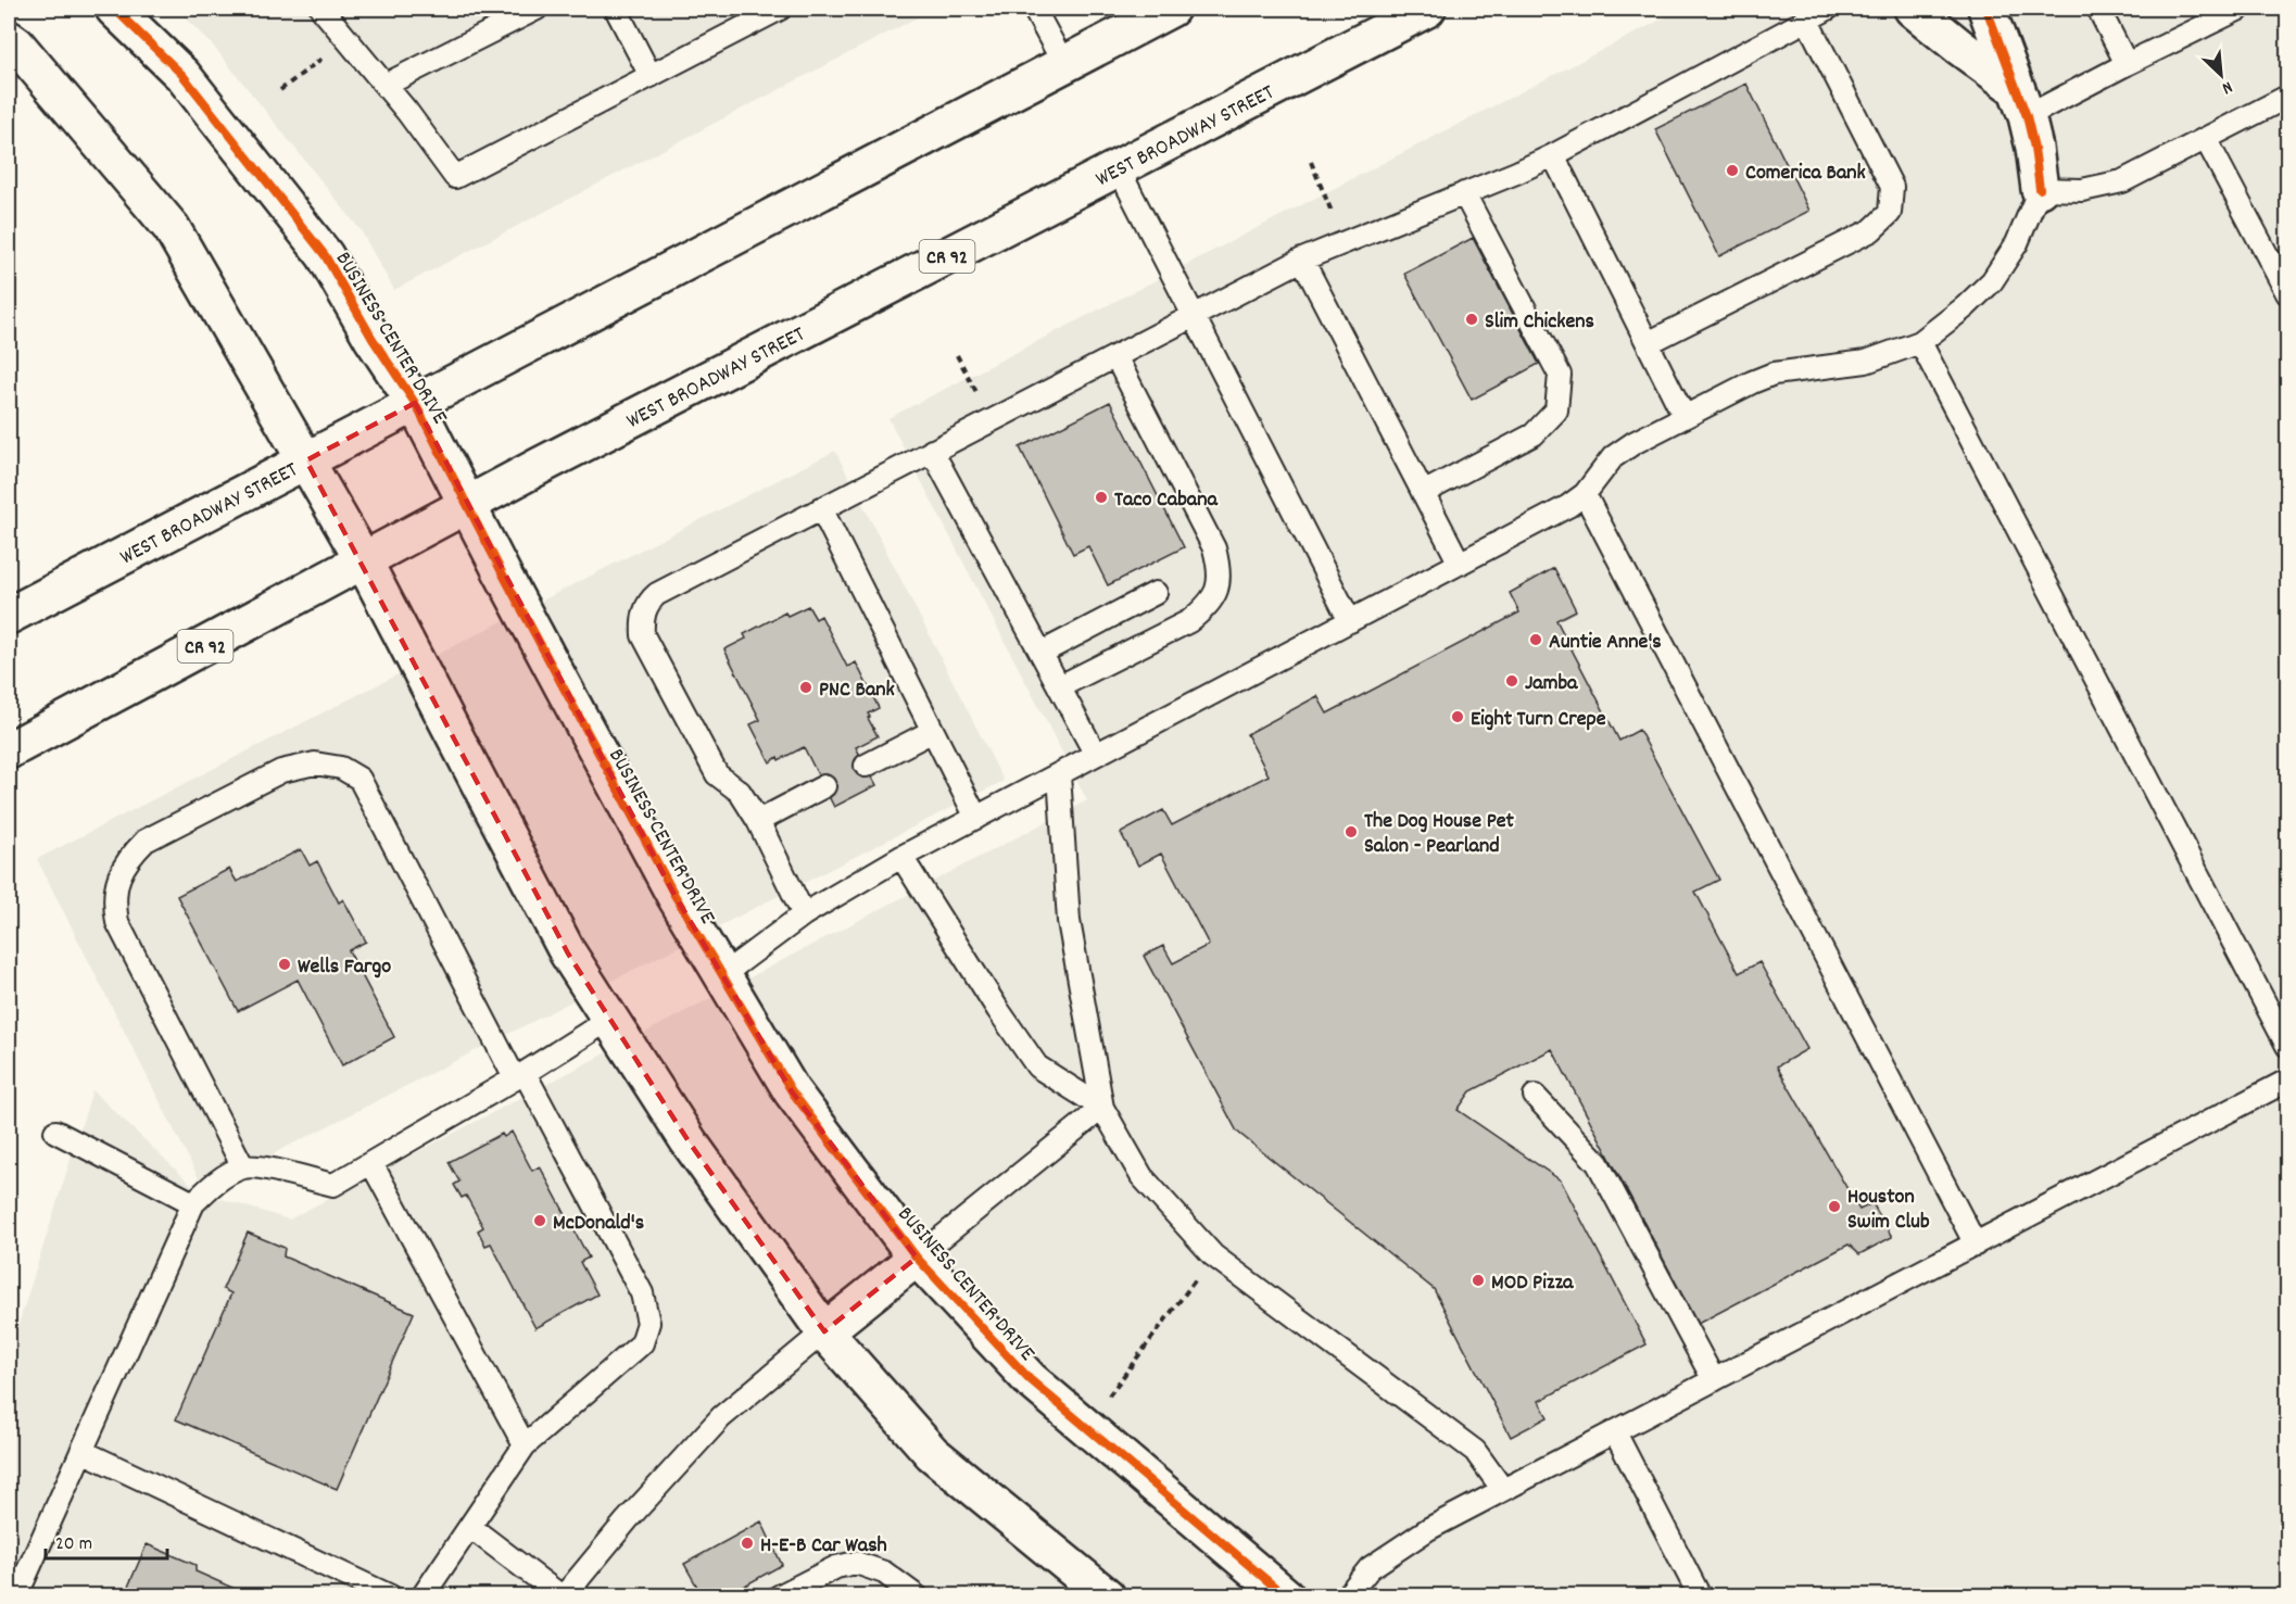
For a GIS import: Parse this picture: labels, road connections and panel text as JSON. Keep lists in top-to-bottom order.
{
  "streets": {
    "street": ["WEST BROADWAY STREET", "CR 92", "BUSINESS CENTER DRIVE"]
  },
  "crossings": [
    ["WEST BROADWAY STREET", "BUSINESS CENTER DRIVE"]
  ],
  "places": [
    "Comerica Bank",
    "Slim Chickens",
    "Taco Cabana",
    "Auntie Anne's",
    "Jamba",
    "PNC Bank",
    "Eight Turn Crepe",
    "The Dog House Pet Salon - Pearland",
    "Wells Fargo",
    "Houston Swim Club",
    "McDonald's",
    "MOD Pizza",
    "H-E-B Car Wash"
  ],
  "scale_bar": "20 m",
  "north": "bottom right"
}
